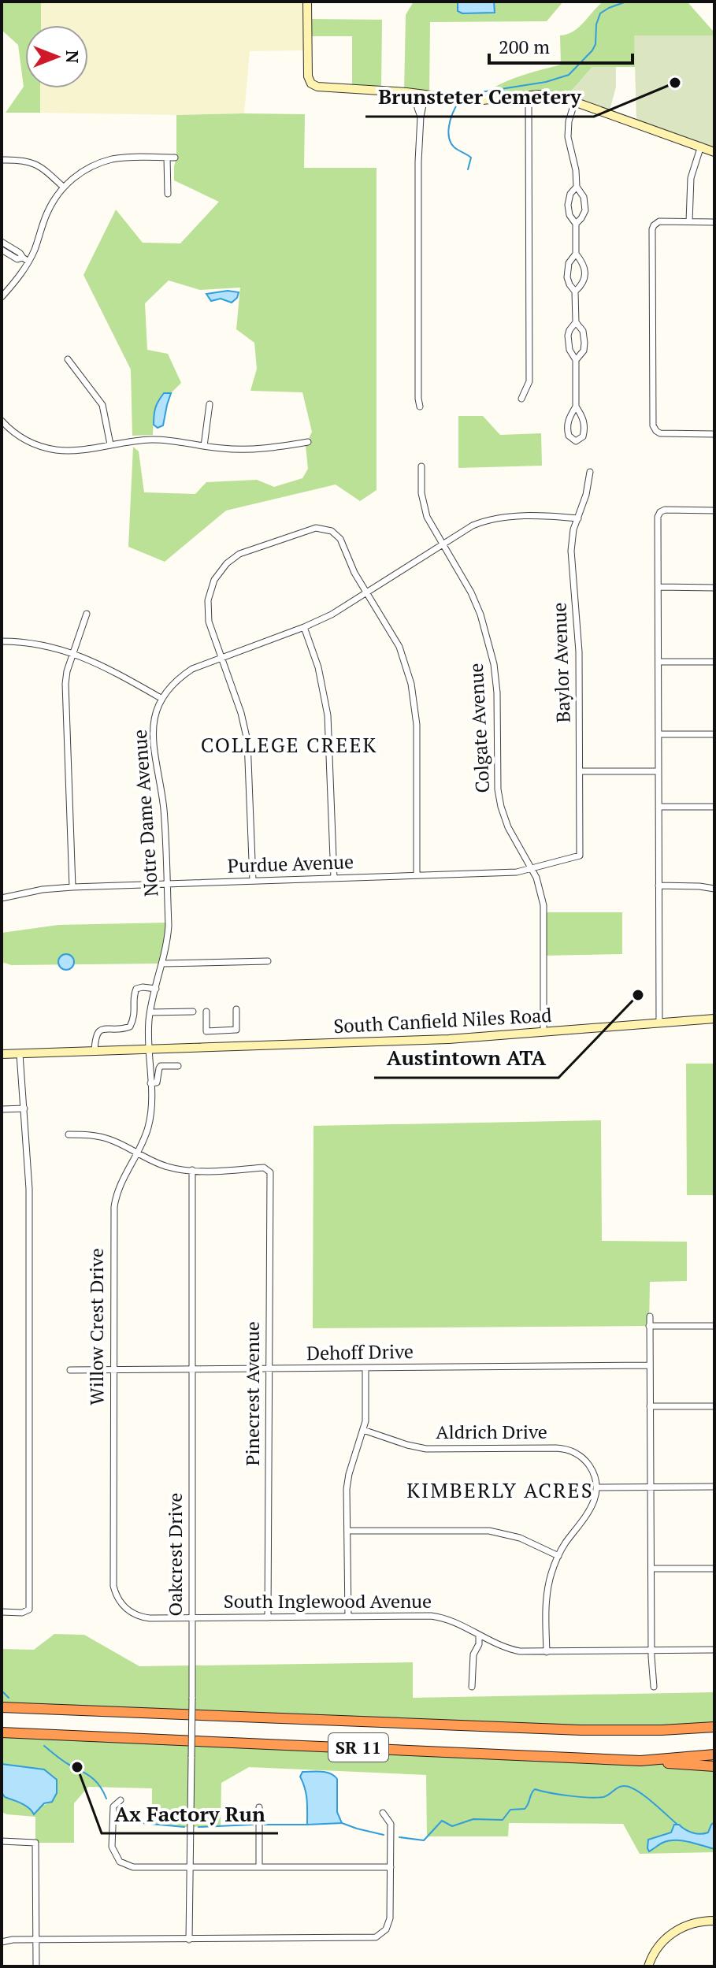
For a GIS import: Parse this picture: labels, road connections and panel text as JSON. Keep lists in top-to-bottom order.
{
  "streets": {
    "highway": ["SR 11"],
    "main road": ["South Canfield Niles Road"],
    "street": [
      "Baylor Avenue",
      "Colgate Avenue",
      "Notre Dame Avenue",
      "Purdue Avenue",
      "Willow Crest Drive",
      "Dehoff Drive",
      "Pinecrest Avenue",
      "Aldrich Drive",
      "Oakcrest Drive",
      "South Inglewood Avenue"
    ]
  },
  "crossings": [
    ["Baylor Avenue", "Notre Dame Avenue"],
    ["Baylor Avenue", "Purdue Avenue"],
    ["Colgate Avenue", "Notre Dame Avenue"],
    ["Colgate Avenue", "Purdue Avenue"],
    ["Colgate Avenue", "South Canfield Niles Road"],
    ["Notre Dame Avenue", "Purdue Avenue"],
    ["Notre Dame Avenue", "South Canfield Niles Road"],
    ["Notre Dame Avenue", "Willow Crest Drive"],
    ["South Canfield Niles Road", "Willow Crest Drive"],
    ["Willow Crest Drive", "Dehoff Drive"],
    ["Willow Crest Drive", "South Inglewood Avenue"],
    ["Dehoff Drive", "Pinecrest Avenue"],
    ["Dehoff Drive", "Oakcrest Drive"],
    ["Pinecrest Avenue", "Oakcrest Drive"],
    ["Pinecrest Avenue", "South Inglewood Avenue"],
    ["Oakcrest Drive", "South Inglewood Avenue"]
  ],
  "districts": ["COLLEGE CREEK", "KIMBERLY ACRES"],
  "places": ["Brunsteter Cemetery", "Austintown ATA", "Ax Factory Run"],
  "scale_bar": "200 m",
  "north": "right"
}
